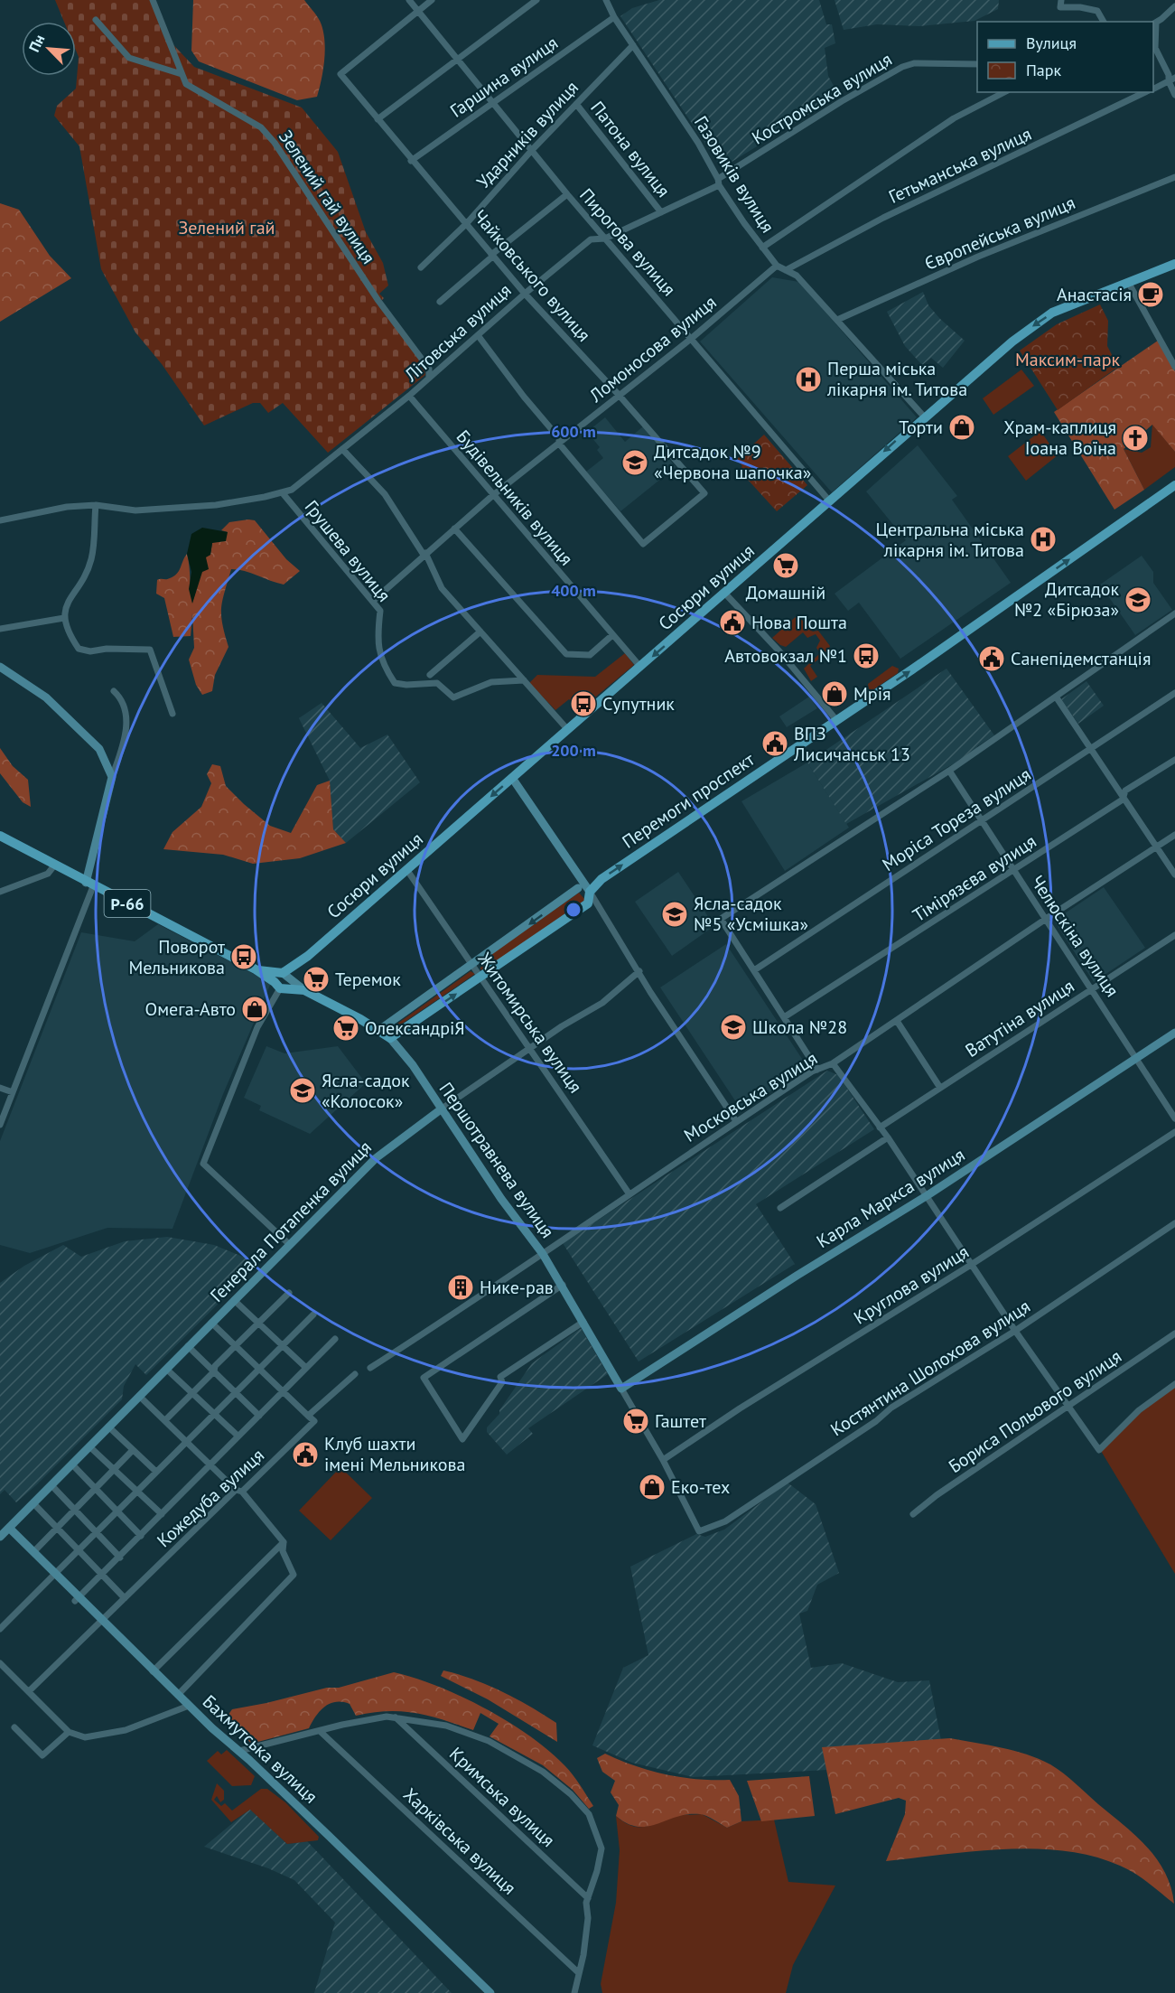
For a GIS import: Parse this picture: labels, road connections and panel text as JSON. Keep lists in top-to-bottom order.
{
  "streets": {
    "main road": [
      "Сосюри вулиця",
      "Перемоги проспект",
      "Р-66",
      "Першотравнева вулиця"
    ],
    "street": [
      "Гаршина вулиця",
      "Костромська вулиця",
      "Ударників вулиця",
      "Патона вулиця",
      "Гетьманська вулиця",
      "Газовиків вулиця",
      "Зелений гай вулиця",
      "Європейська вулиця",
      "Пирогова вулиця",
      "Чайковського вулиця",
      "Літовська вулиця",
      "Ломоносова вулиця",
      "Будівельників вулиця",
      "Грушева вулиця",
      "Моріса Тореза вулиця",
      "Тімірязєва вулиця",
      "Челюскіна вулиця",
      "Ватутіна вулиця",
      "Житомирська вулиця",
      "Московська вулиця",
      "Карла Маркса вулиця",
      "Генерала Потапенка вулиця",
      "Круглова вулиця",
      "Костянтина Шолохова вулиця",
      "Бориса Польового вулиця",
      "Кожедуба вулиця",
      "Бахмутська вулиця",
      "Кримська вулиця",
      "Харківська вулиця"
    ]
  },
  "crossings": [
    ["Гаршина вулиця", "Газовиків вулиця"],
    ["Гаршина вулиця", "Пирогова вулиця"],
    ["Гаршина вулиця", "Чайковського вулиця"],
    ["Костромська вулиця", "Газовиків вулиця"],
    ["Костромська вулиця", "Літовська вулиця"],
    ["Ударників вулиця", "Патона вулиця"],
    ["Ударників вулиця", "Газовиків вулиця"],
    ["Ударників вулиця", "Пирогова вулиця"],
    ["Ударників вулиця", "Чайковського вулиця"],
    ["Патона вулиця", "Літовська вулиця"],
    ["Гетьманська вулиця", "Газовиків вулиця"],
    ["Газовиків вулиця", "Європейська вулиця"],
    ["Газовиків вулиця", "Літовська вулиця"],
    ["Газовиків вулиця", "Ломоносова вулиця"],
    ["Газовиків вулиця", "Сосюри вулиця"],
    ["Зелений гай вулиця", "Літовська вулиця"],
    ["Пирогова вулиця", "Чайковського вулиця"],
    ["Пирогова вулиця", "Літовська вулиця"],
    ["Пирогова вулиця", "Ломоносова вулиця"],
    ["Пирогова вулиця", "Сосюри вулиця"],
    ["Чайковського вулиця", "Літовська вулиця"],
    ["Чайковського вулиця", "Ломоносова вулиця"],
    ["Літовська вулиця", "Будівельників вулиця"],
    ["Літовська вулиця", "Грушева вулиця"],
    ["Ломоносова вулиця", "Будівельників вулиця"],
    ["Ломоносова вулиця", "Грушева вулиця"],
    ["Будівельників вулиця", "Сосюри вулиця"],
    ["Сосюри вулиця", "Р-66"],
    ["Сосюри вулиця", "Житомирська вулиця"],
    ["Сосюри вулиця", "Першотравнева вулиця"],
    ["Перемоги проспект", "Житомирська вулиця"],
    ["Перемоги проспект", "Першотравнева вулиця"],
    ["Моріса Тореза вулиця", "Челюскіна вулиця"],
    ["Тімірязєва вулиця", "Челюскіна вулиця"],
    ["Р-66", "Першотравнева вулиця"],
    ["Челюскіна вулиця", "Ватутіна вулиця"],
    ["Челюскіна вулиця", "Московська вулиця"],
    ["Челюскіна вулиця", "Карла Маркса вулиця"],
    ["Житомирська вулиця", "Московська вулиця"],
    ["Житомирська вулиця", "Генерала Потапенка вулиця"],
    ["Московська вулиця", "Першотравнева вулиця"],
    ["Першотравнева вулиця", "Карла Маркса вулиця"],
    ["Першотравнева вулиця", "Генерала Потапенка вулиця"],
    ["Генерала Потапенка вулиця", "Бахмутська вулиця"],
    ["Круглова вулиця", "Костянтина Шолохова вулиця"],
    ["Кожедуба вулиця", "Бахмутська вулиця"]
  ],
  "one_way": ["Сосюри вулиця", "Перемоги проспект"],
  "parks": ["Зелений гай", "Максим-парк"],
  "places": {
    "cafe": ["Анастасія"],
    "hospital": ["Перша міська лікарня ім. Титова", "Центральна міська лікарня ім. Титова"],
    "shop": [
      "Торти",
      "Мрія",
      "Омега-Авто",
      "Еко-тех"
    ],
    "church": ["Храм-каплиця Іоана Воїна"],
    "school or university": [
      "Дитсадок №9 «Червона шапочка»",
      "Дитсадок №2 «Бірюза»",
      "Ясла-садок №5 «Усмішка»",
      "Школа №28",
      "Ясла-садок «Колосок»"
    ],
    "supermarket": [
      "Домашній",
      "Теремок",
      "ОлександріЯ",
      "Гаштет"
    ],
    "public building": [
      "Нова Пошта",
      "Санепідемстанція",
      "ВПЗ Лисичанськ 13",
      "Клуб шахти імені Мельникова"
    ],
    "bus stop": ["Автовокзал №1", "Супутник", "Поворот Мельникова"],
    "building": ["Нике-рав"]
  },
  "legend": ["Вулиця", "Парк"],
  "north": "top left",
  "rings": ["600 m", "400 m", "200 m"]
}
